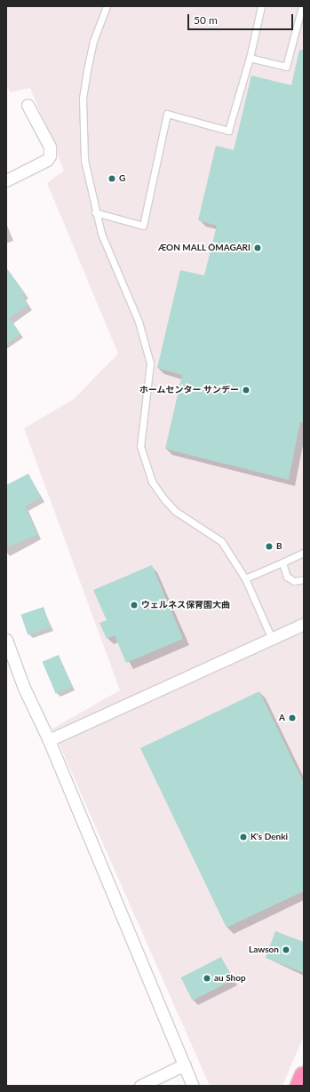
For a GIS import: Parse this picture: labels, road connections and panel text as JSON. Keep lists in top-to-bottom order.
{
  "places": [
    "G",
    "ÆON MALL ŌMAGARI",
    "ホームセンター サンデー",
    "B",
    "ウェルネス保育園大曲",
    "A",
    "K's Denki",
    "Lawson",
    "au Shop"
  ],
  "scale_bar": "50 m"
}
